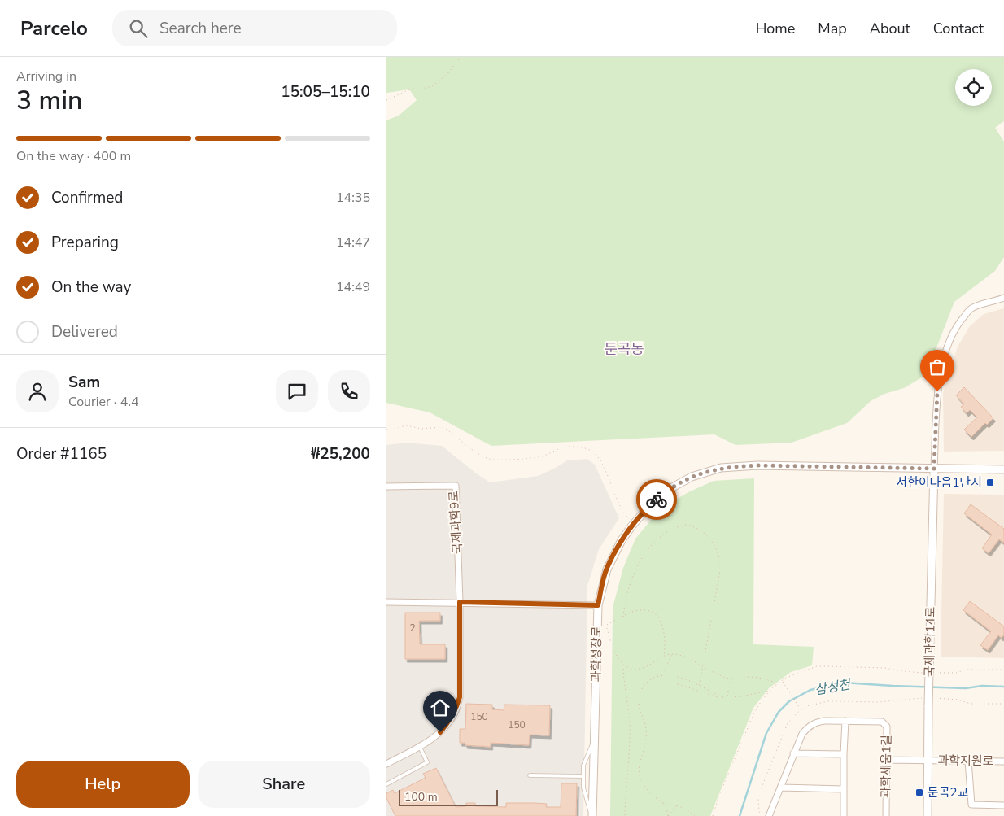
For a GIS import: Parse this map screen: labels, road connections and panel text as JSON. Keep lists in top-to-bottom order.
{
  "streets": {
    "street": [
      "국제과학9로",
      "국제과학14로",
      "과학성장로",
      "과학지원로",
      "과학세움1길"
    ]
  },
  "crossings": [
    ["국제과학14로", "과학성장로"],
    ["국제과학14로", "과학지원로"],
    ["과학지원로", "과학세움1길"]
  ],
  "districts": ["둔곡동"],
  "water": ["삼성천"],
  "places": {
    "transit": ["서한이다음1단지", "둔곡2교"]
  },
  "house_numbers": ["2", "150", "150"],
  "scale_bar": "100 m",
  "page": {
    "header": "Parcelo",
    "search": "Search here",
    "nav": [
      "Home",
      "Map",
      "About",
      "Contact"
    ],
    "heading": ["3 min", "Arriving in", "15:05–15:10"],
    "panel": [
      "Sam",
      "Courier · 4.4",
      "Order #1165",
      "₩25,200"
    ],
    "bar": "On the way · 400 m",
    "list": [
      ["Confirmed", "14:35"],
      ["Preparing", "14:47"],
      ["On the way", "14:49"],
      "Delivered"
    ],
    "buttons": ["Help", "Share"],
    "scale": "100 m"
  }
}
